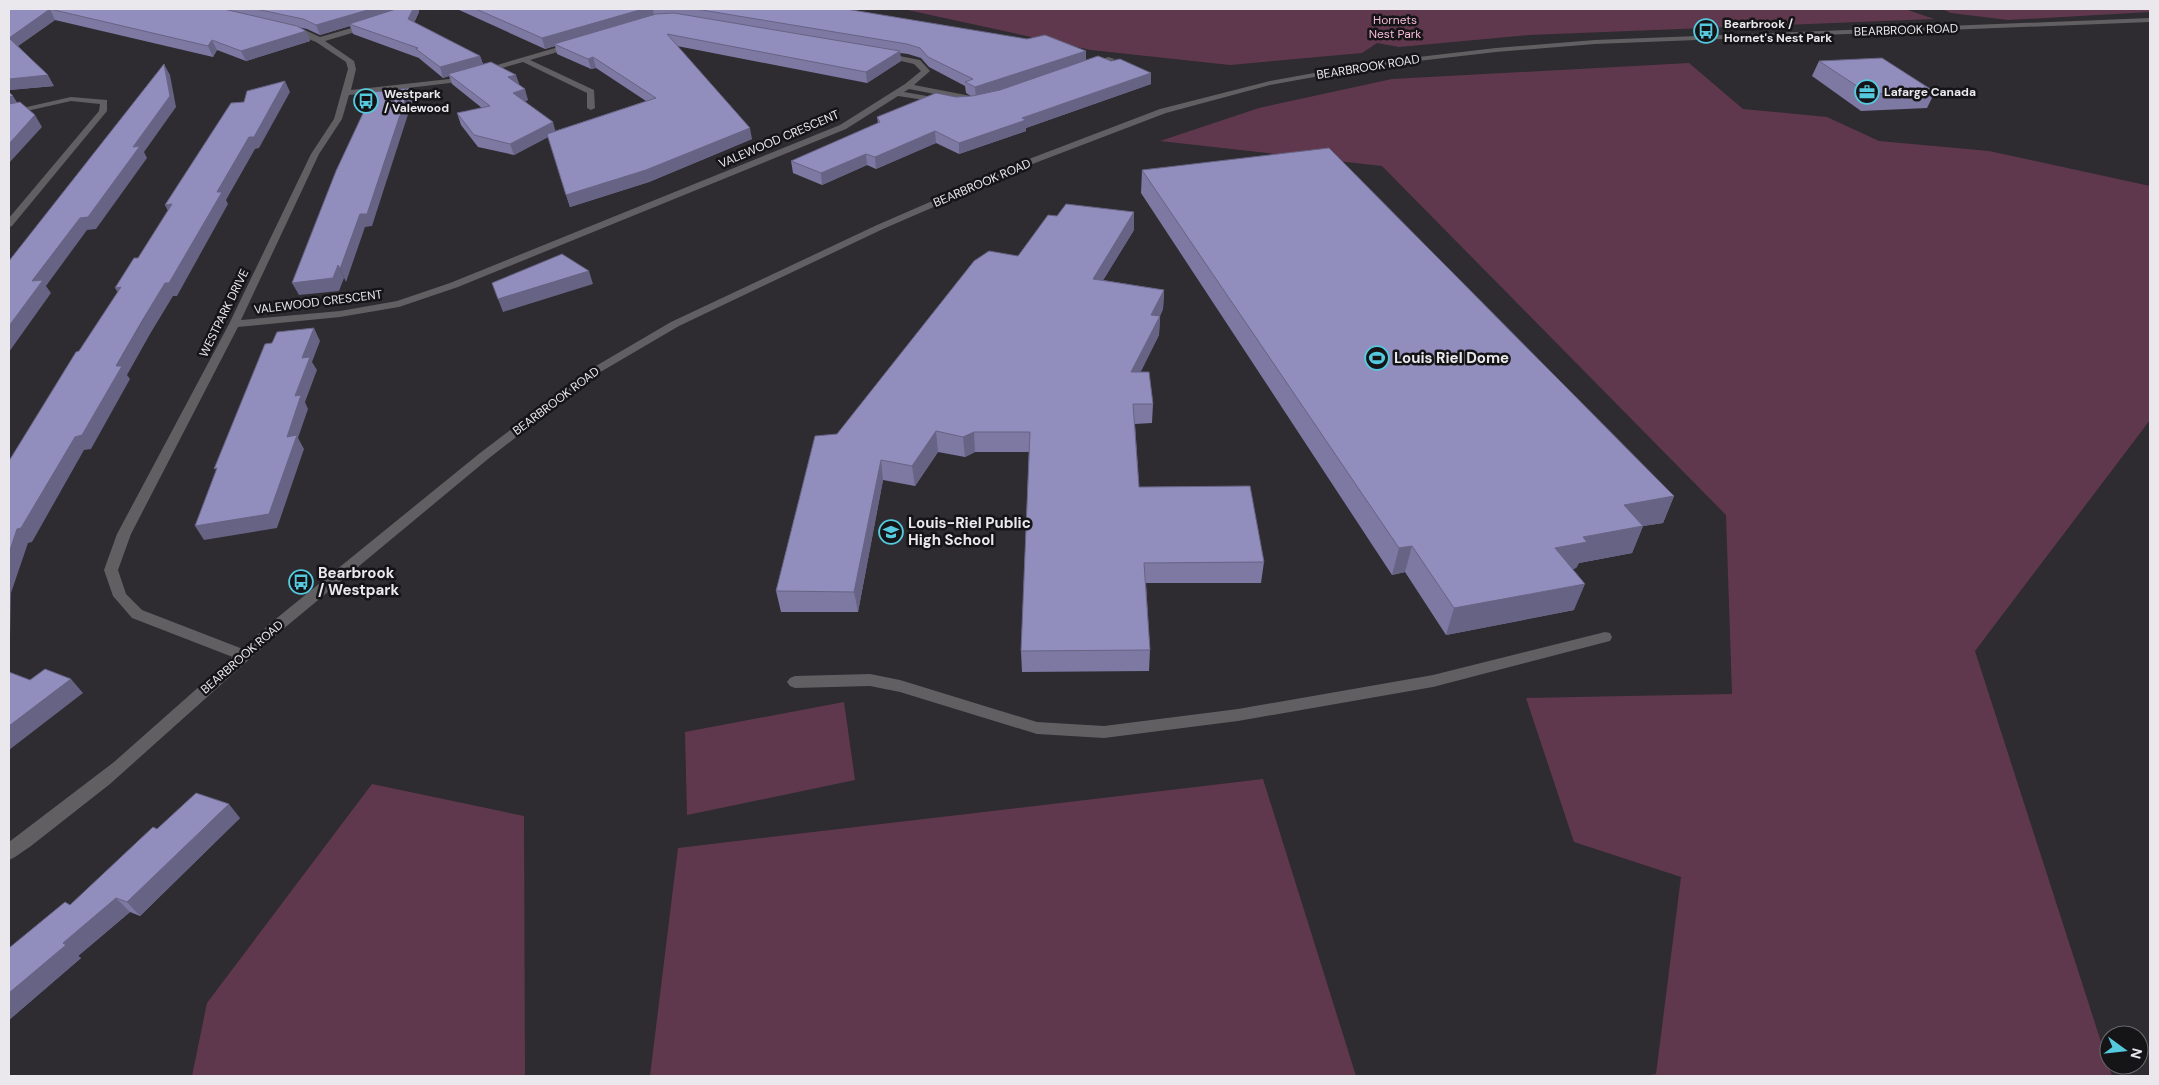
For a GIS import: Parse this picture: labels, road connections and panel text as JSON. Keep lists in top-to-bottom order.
{
  "streets": {
    "street": ["BEARBROOK ROAD", "VALEWOOD CRESCENT", "WESTPARK DRIVE"]
  },
  "crossings": [
    ["BEARBROOK ROAD", "WESTPARK DRIVE"],
    ["VALEWOOD CRESCENT", "WESTPARK DRIVE"]
  ],
  "parks": ["Hornets Nest Park"],
  "places": {
    "bus stop": ["Bearbrook / Hornet's Nest Park", "Westpark / Valewood", "Bearbrook / Westpark"],
    "office": ["Lafarge Canada"],
    "sports": ["Louis Riel Dome"],
    "school or university": ["Louis-Riel Public High School"]
  },
  "north": "right"
}
